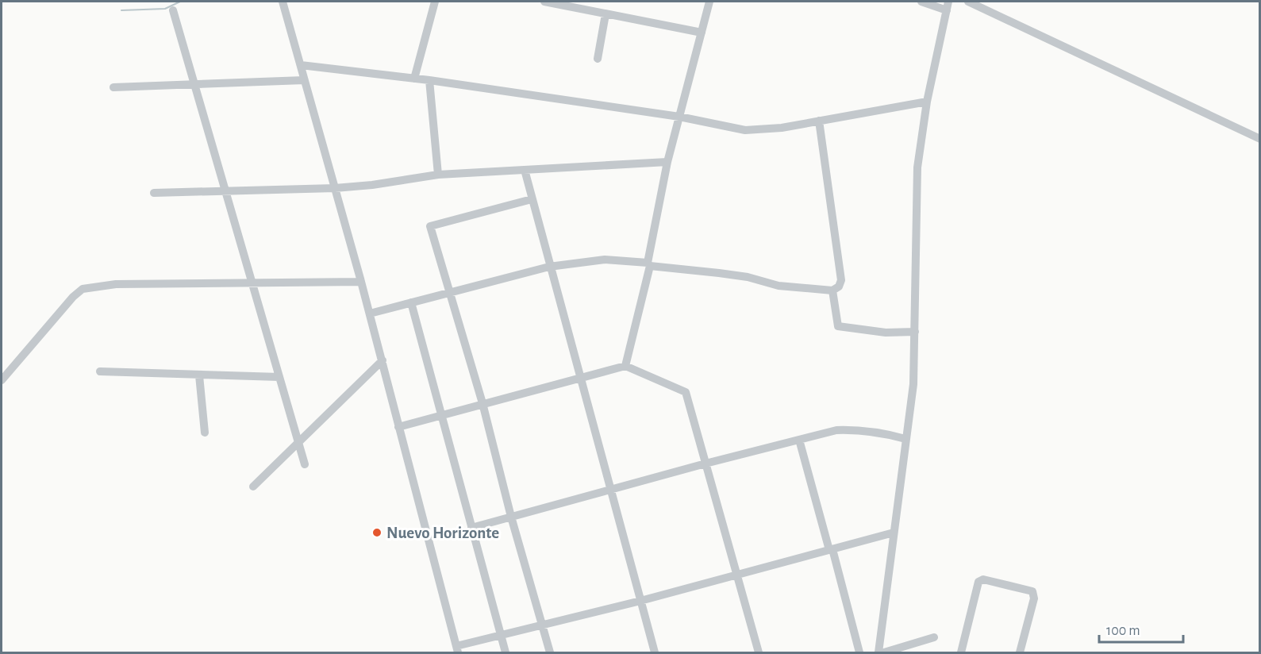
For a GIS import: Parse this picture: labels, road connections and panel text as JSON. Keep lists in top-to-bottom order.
{
  "places": ["Nuevo Horizonte"],
  "scale_bar": "100 m"
}
